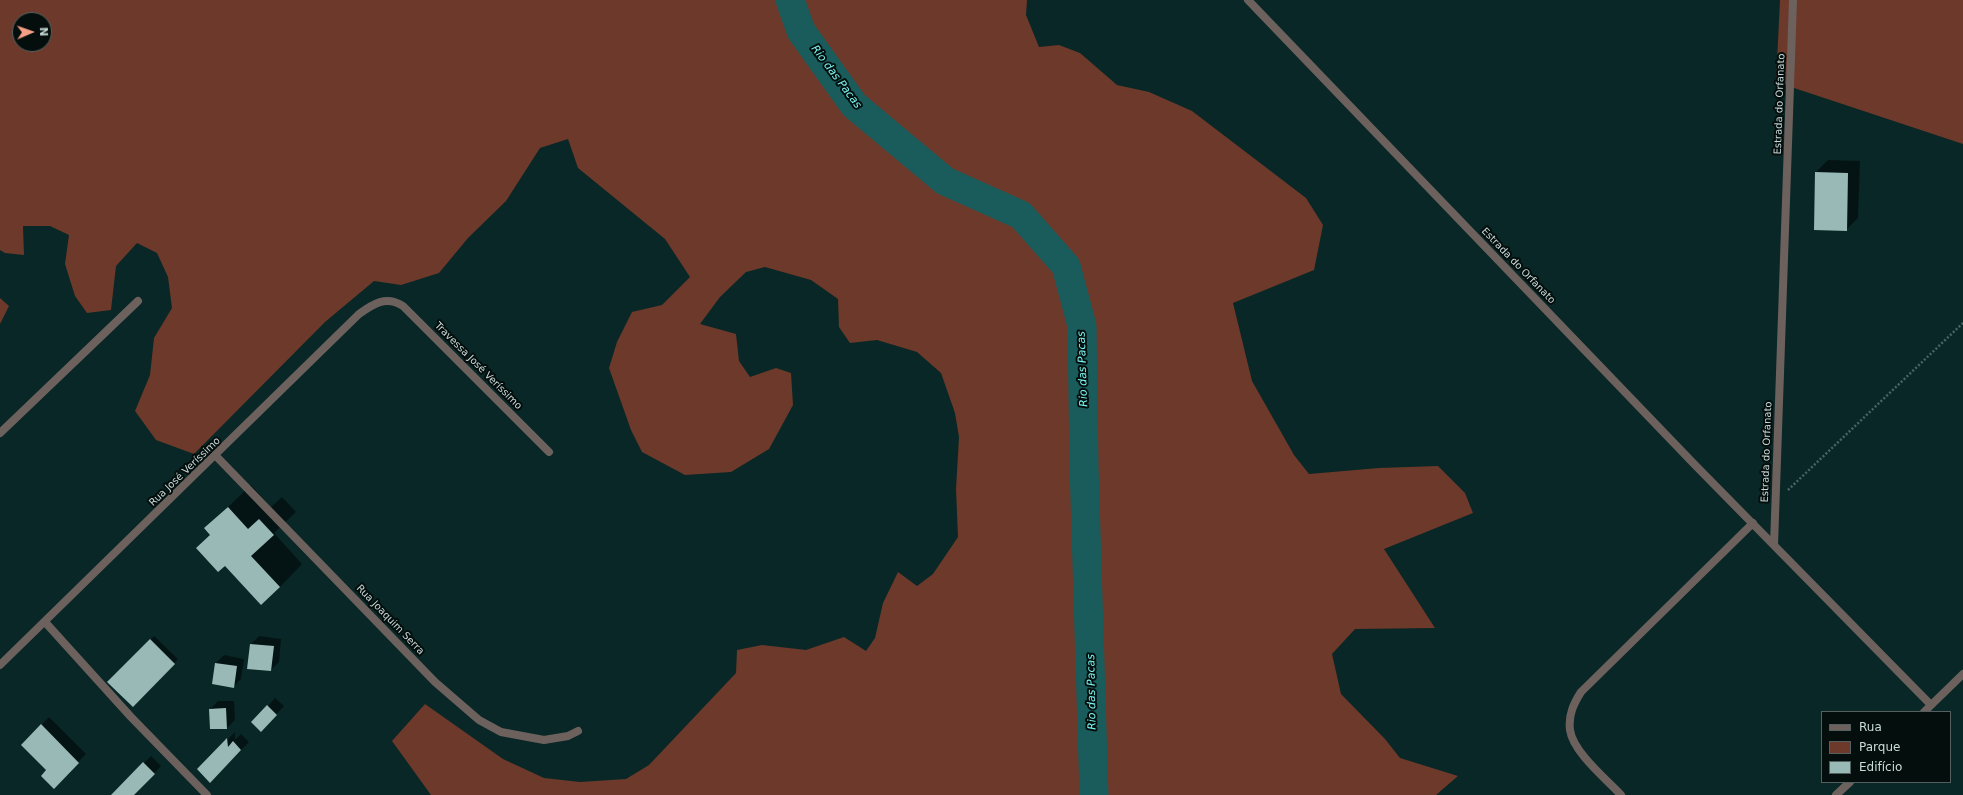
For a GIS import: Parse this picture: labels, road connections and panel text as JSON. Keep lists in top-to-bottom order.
{
  "streets": {
    "street": [
      "Estrada do Orfanato",
      "Travessa José Veríssimo",
      "Rua José Veríssimo",
      "Rua Joaquim Serra"
    ]
  },
  "crossings": [
    ["Travessa José Veríssimo", "Rua José Veríssimo"],
    ["Rua José Veríssimo", "Rua Joaquim Serra"]
  ],
  "water": ["Rio das Pacas"],
  "legend": ["Rua", "Parque", "Edifício"],
  "north": "right"
}
